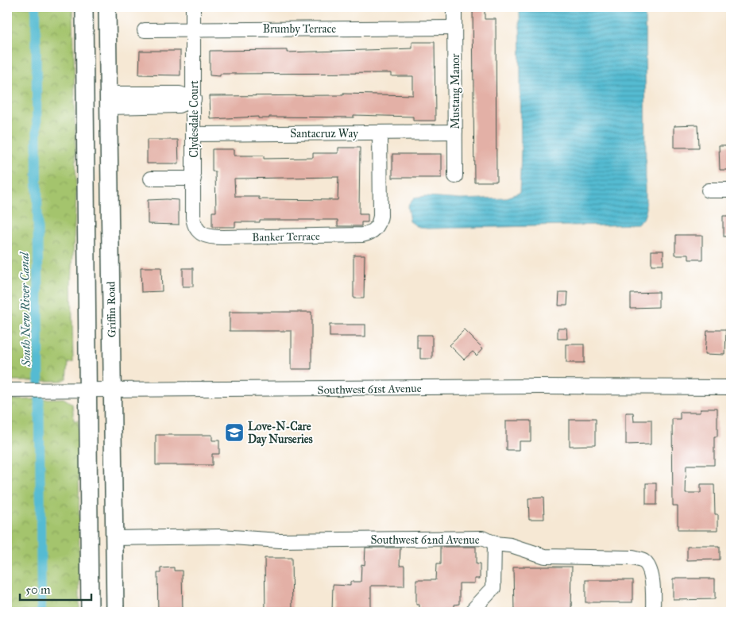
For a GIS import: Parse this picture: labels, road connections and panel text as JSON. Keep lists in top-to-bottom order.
{
  "streets": {
    "main road": ["Griffin Road"],
    "street": [
      "Brumby Terrace",
      "Mustang Manor",
      "Clydesdale Court",
      "Santacruz Way",
      "Banker Terrace",
      "Southwest 61st Avenue",
      "Southwest 62nd Avenue"
    ]
  },
  "crossings": [
    ["Brumby Terrace", "Mustang Manor"],
    ["Brumby Terrace", "Clydesdale Court"],
    ["Mustang Manor", "Santacruz Way"],
    ["Clydesdale Court", "Santacruz Way"],
    ["Clydesdale Court", "Banker Terrace"],
    ["Santacruz Way", "Banker Terrace"],
    ["Griffin Road", "Southwest 61st Avenue"],
    ["Griffin Road", "Southwest 62nd Avenue"]
  ],
  "water": ["South New River Canal"],
  "places": {
    "school or university": ["Love-N-Care Day Nurseries"]
  },
  "scale_bar": "50 m"
}
